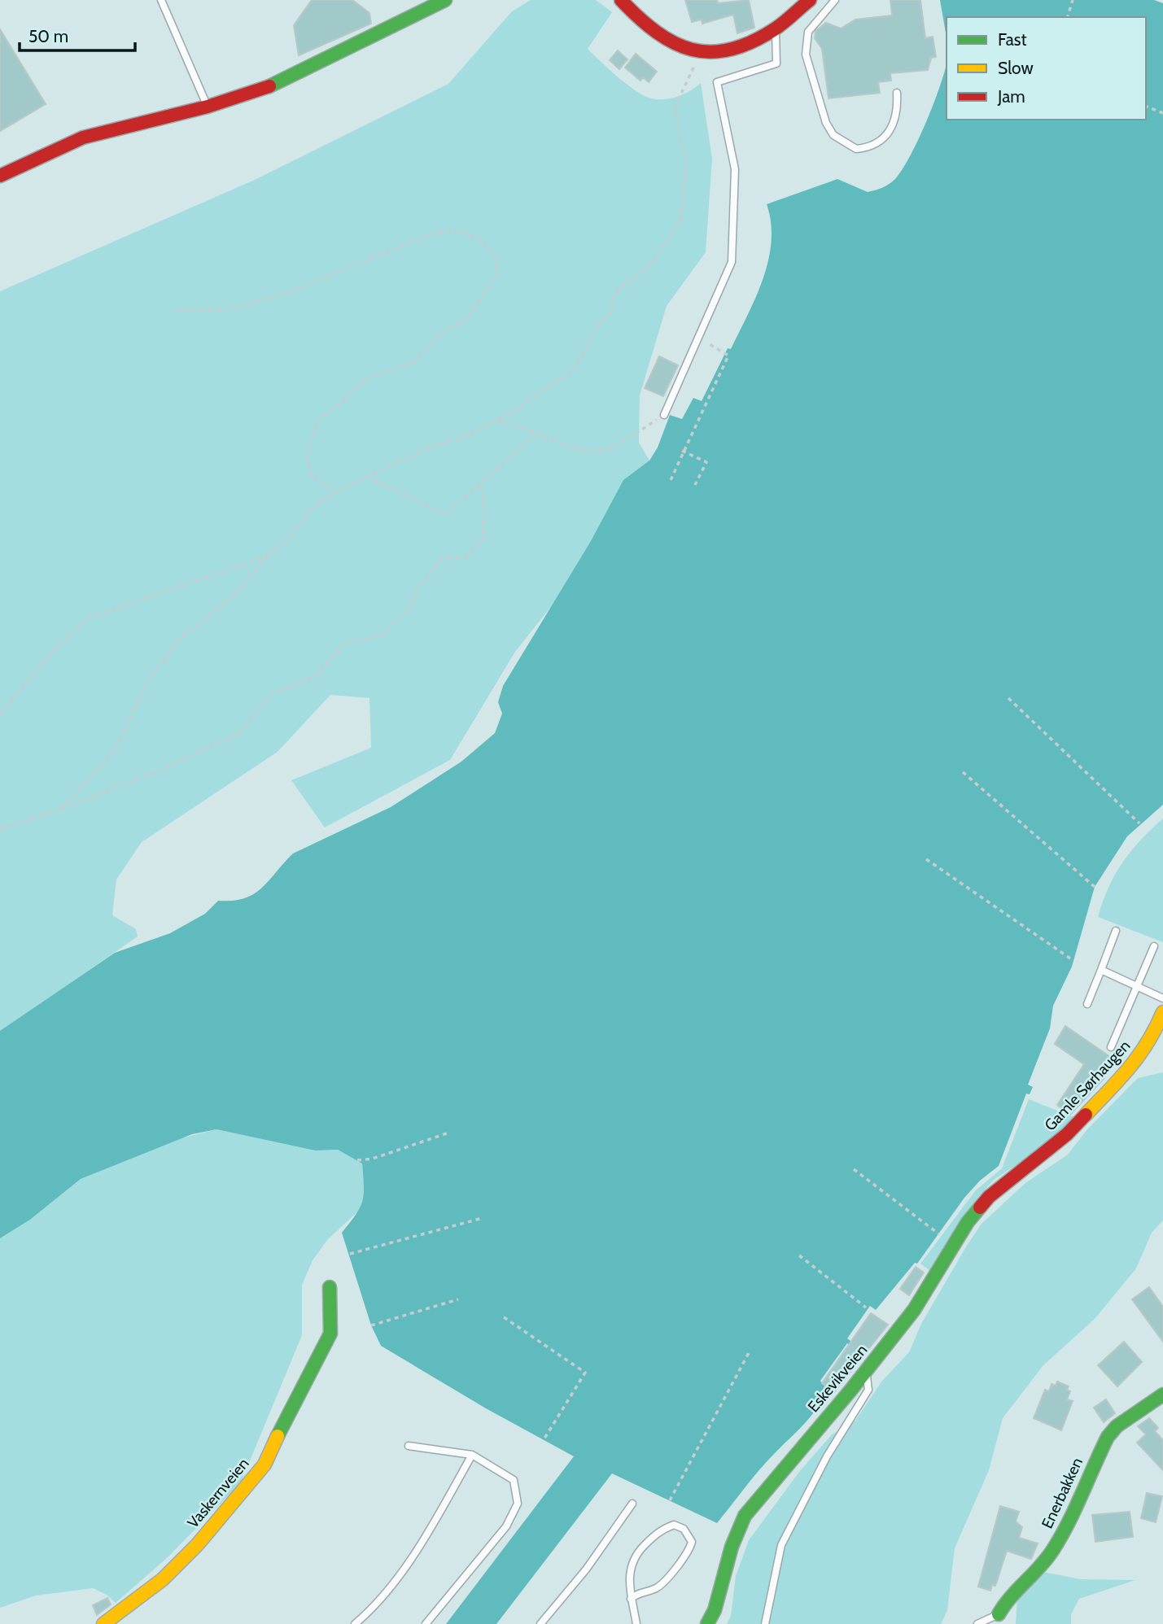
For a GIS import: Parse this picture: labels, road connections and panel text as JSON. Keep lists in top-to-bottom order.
{
  "streets": {
    "street": [
      "Gamle Sørhaugen",
      "Eskevikveien",
      "Vaskernveien",
      "Enerbakken"
    ]
  },
  "crossings": [
    ["Gamle Sørhaugen", "Eskevikveien"]
  ],
  "legend": ["Fast", "Slow", "Jam"],
  "scale_bar": "50 m"
}
